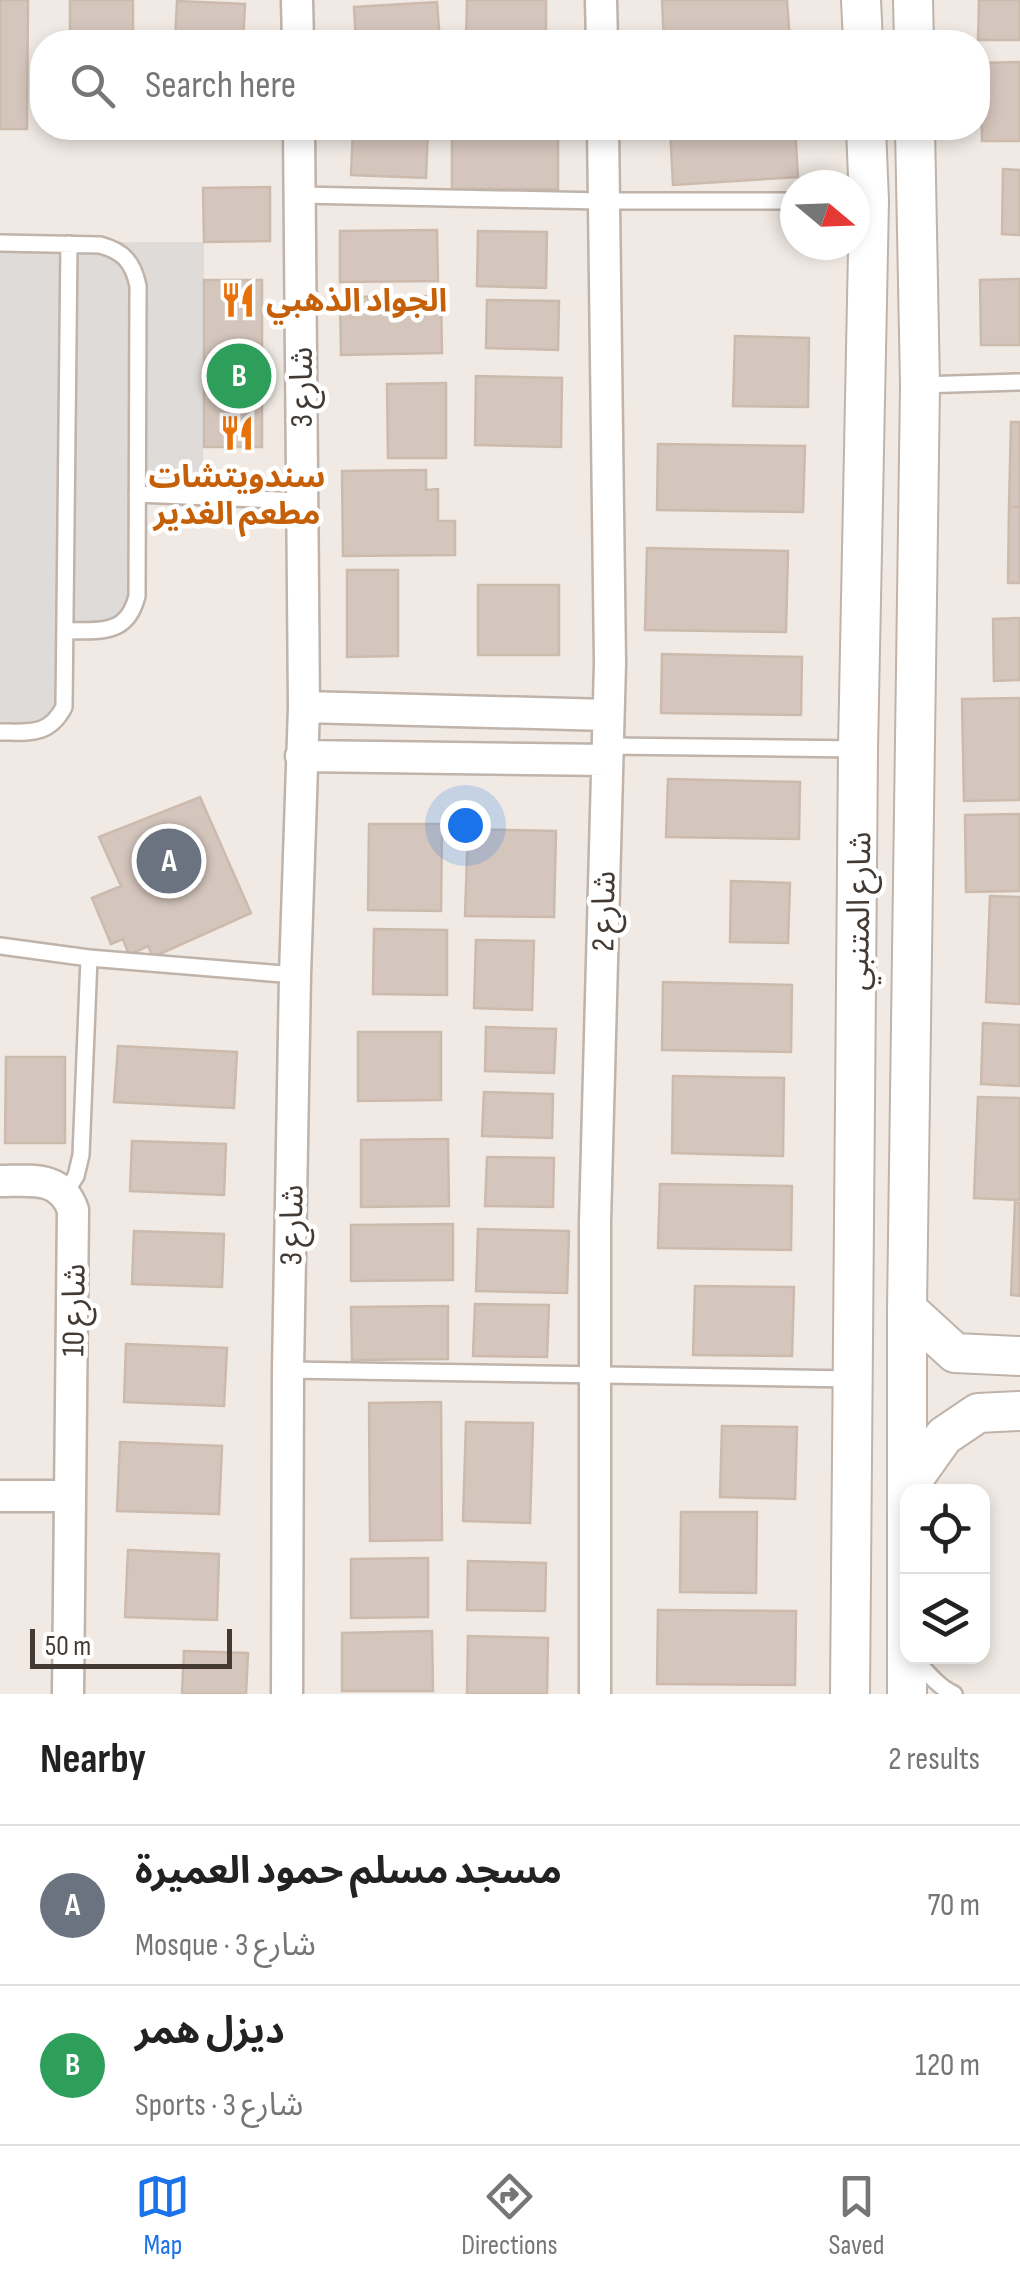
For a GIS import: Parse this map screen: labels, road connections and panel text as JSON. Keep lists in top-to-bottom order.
{
  "streets": {
    "street": [
      "شارع 3",
      "شارع 2",
      "شارع المتنبي",
      "شارع 10"
    ]
  },
  "places": {
    "restaurant": ["الجواد الذهبي", "سندويتشات مطعم الغدير"]
  },
  "scale_bar": "50 m",
  "north": "right",
  "page": {
    "search": "Search here",
    "pins": ["B", "A"],
    "scale": "50 m",
    "heading": ["Nearby", "2 results"],
    "list": [
      {
        "mark": "A",
        "name": "مسجد مسلم حمود العميرة",
        "note": "Mosque · شارع 3",
        "value": "70 m"
      },
      {
        "mark": "B",
        "name": "ديزل همر",
        "note": "Sports · شارع 3",
        "value": "120 m"
      }
    ],
    "nav": ["Map", "Directions", "Saved"]
  }
}
